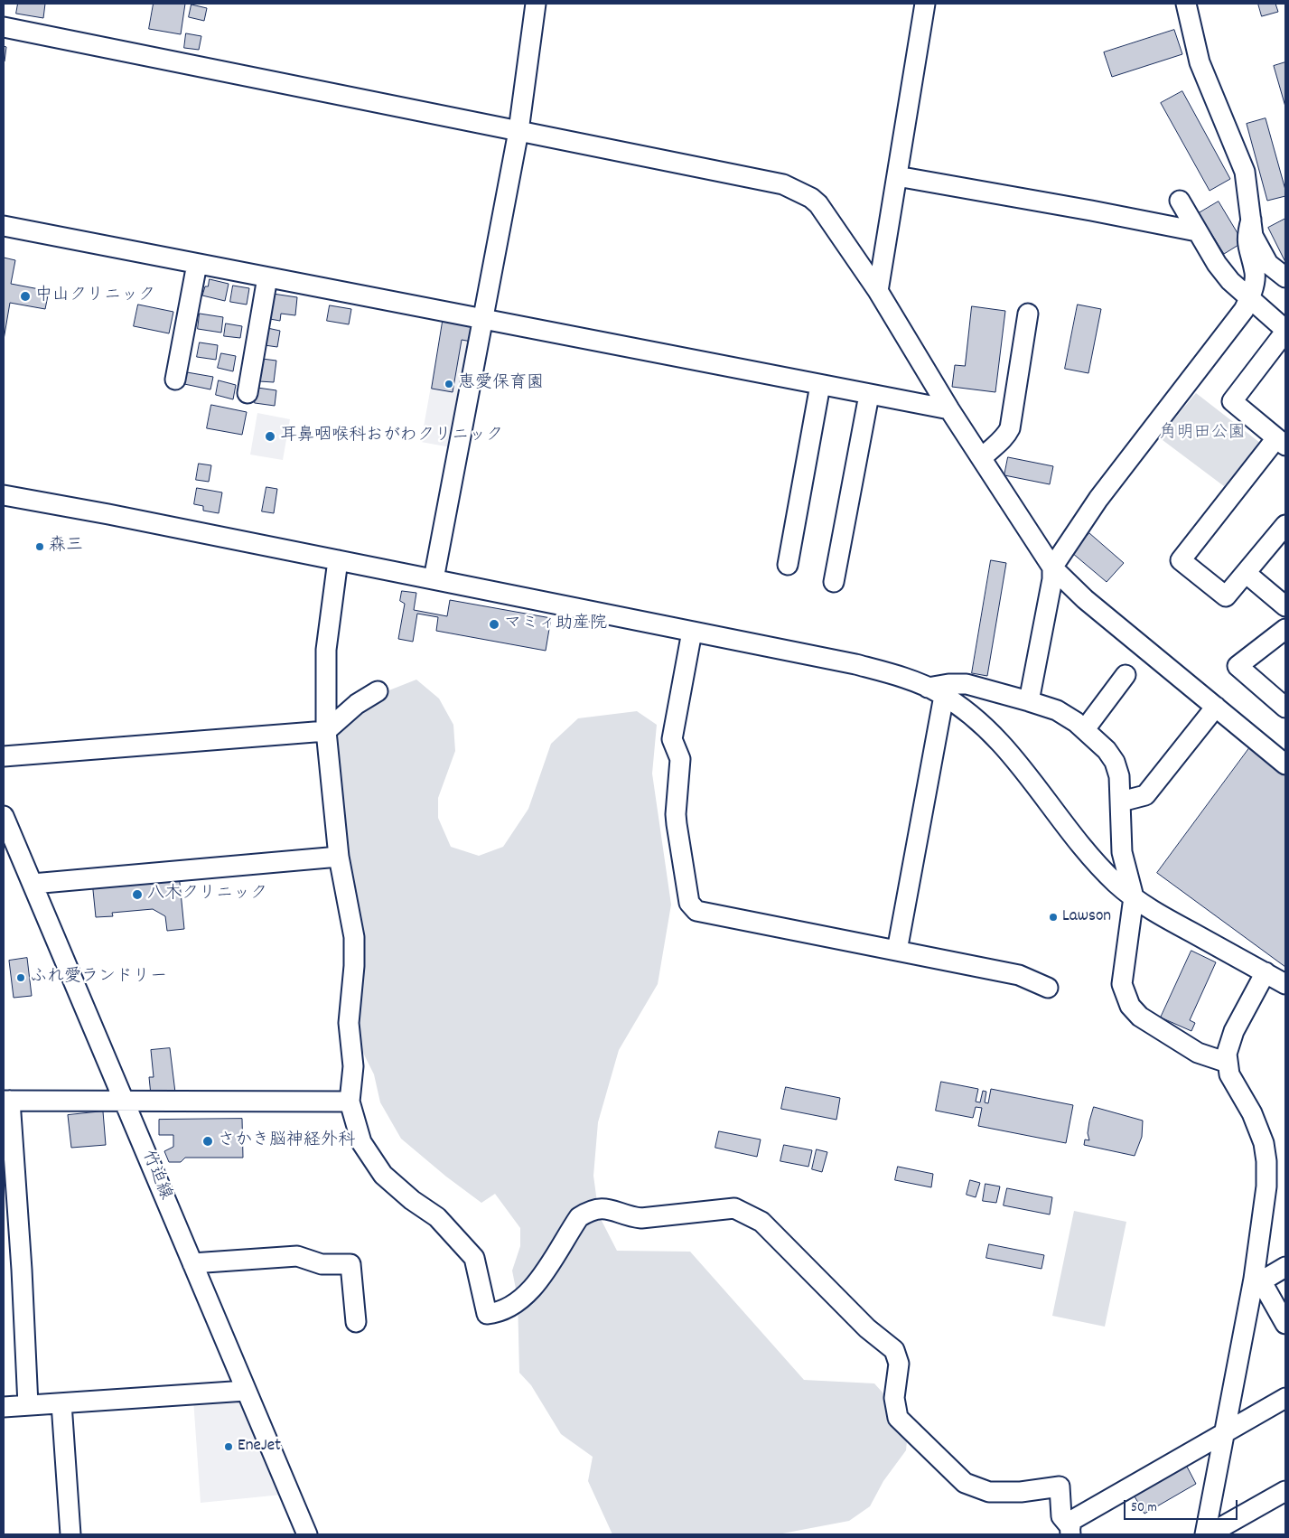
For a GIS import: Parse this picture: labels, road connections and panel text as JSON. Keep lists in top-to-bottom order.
{
  "streets": {
    "street": ["竹迫線"]
  },
  "parks": ["角明田公園"],
  "places": [
    "中山クリニック",
    "恵愛保育園",
    "耳鼻咽喉科おがわクリニック",
    "森三",
    "マミィ助産院",
    "八木クリニック",
    "Lawson",
    "ふれ愛ランドリー",
    "さかき脳神経外科",
    "EneJet"
  ],
  "scale_bar": "50 m"
}
